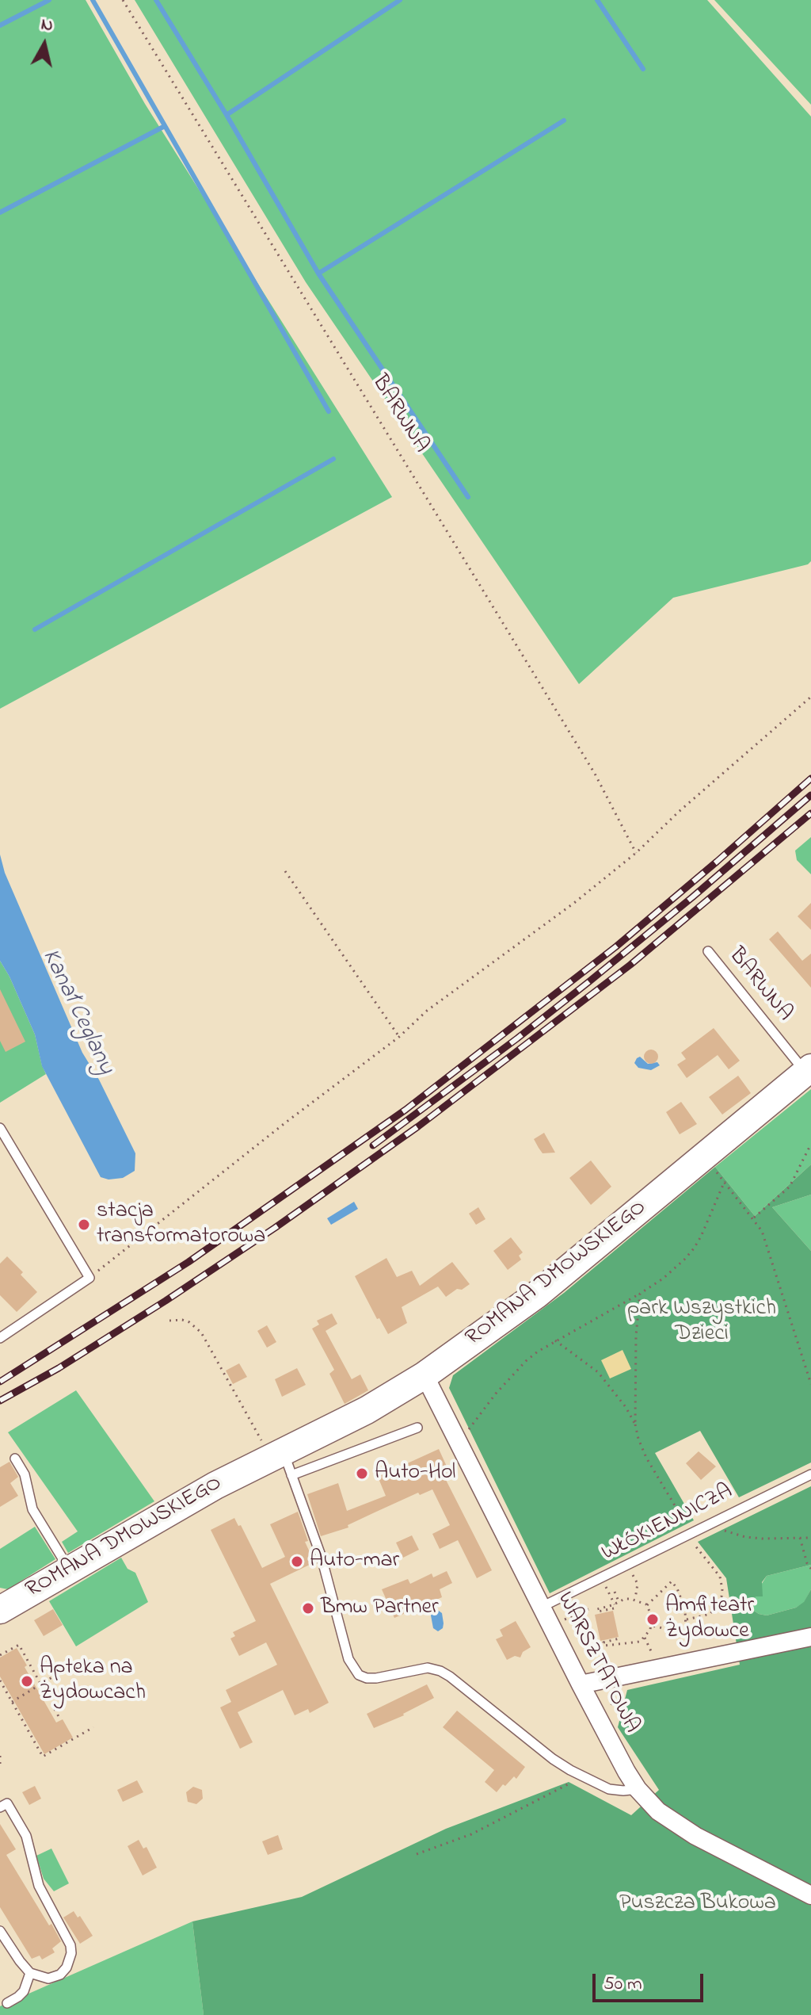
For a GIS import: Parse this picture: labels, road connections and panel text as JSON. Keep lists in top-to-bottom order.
{
  "streets": {
    "main road": ["ROMANA DMOWSKIEGO"],
    "street": ["WARSZTATOWA"],
    "lane": ["BARWNA", "WŁÓKIENNICZA"]
  },
  "crossings": [
    ["BARWNA", "ROMANA DMOWSKIEGO"],
    ["ROMANA DMOWSKIEGO", "WARSZTATOWA"],
    ["WŁÓKIENNICZA", "WARSZTATOWA"]
  ],
  "water": ["Kanał Ceglany"],
  "parks": ["park Wszystkich Dzieci", "Puszcza Bukowa"],
  "places": [
    "stacja transformatorowa",
    "Auto-Hol",
    "Auto-mar",
    "Bmw Partner",
    "Amfiteatr Żydowce",
    "Apteka na Żydowcach"
  ],
  "scale_bar": "50 m",
  "north": "top"
}
